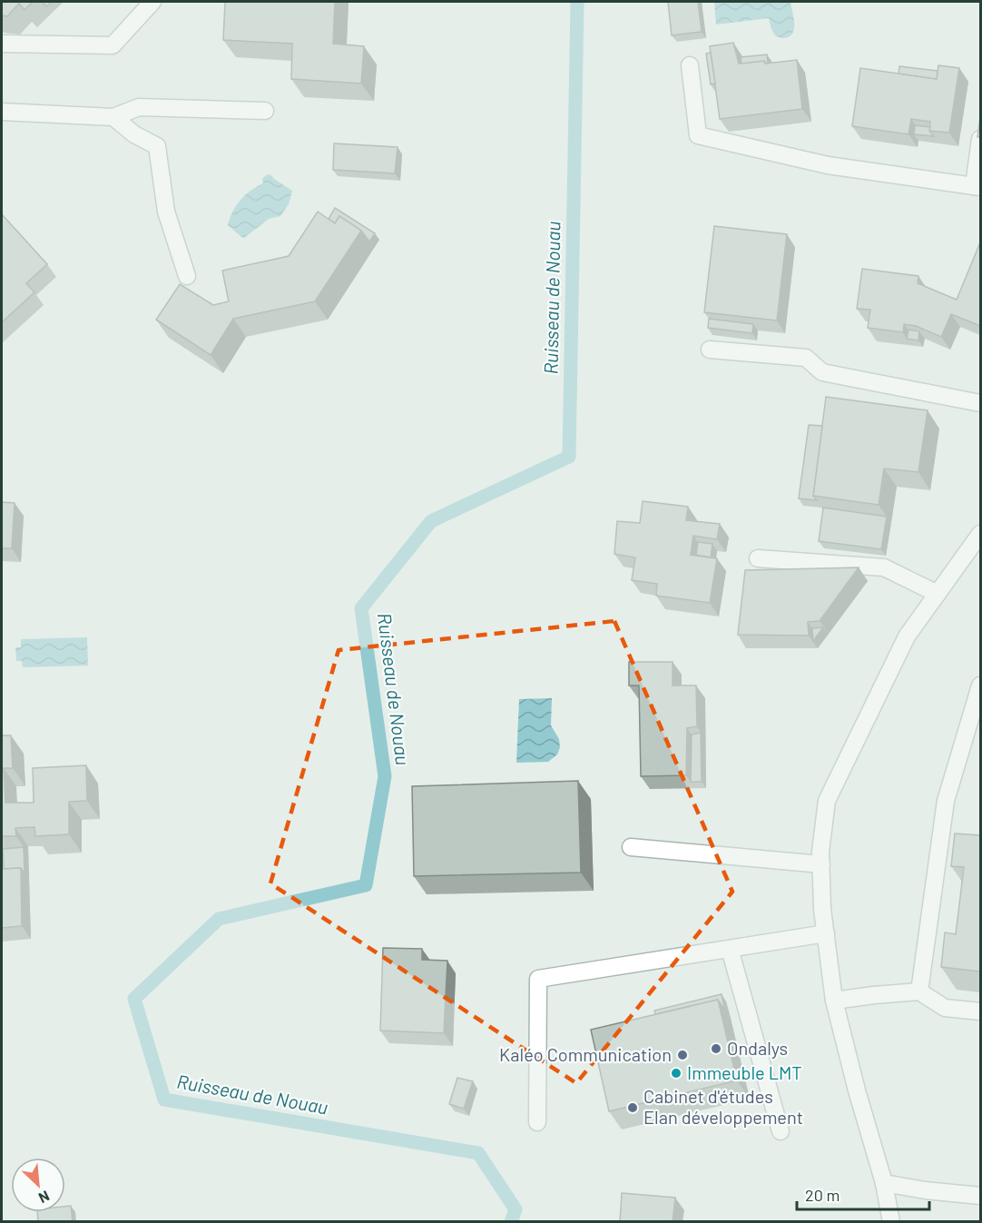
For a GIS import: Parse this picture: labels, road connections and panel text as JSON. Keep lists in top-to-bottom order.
{
  "water": ["Ruisseau de Nouau"],
  "places": [
    "Ondalys",
    "Kaléo Communication",
    "Immeuble LMT",
    "Cabinet d'études Elan développement"
  ],
  "scale_bar": "20 m",
  "north": "bottom right"
}
